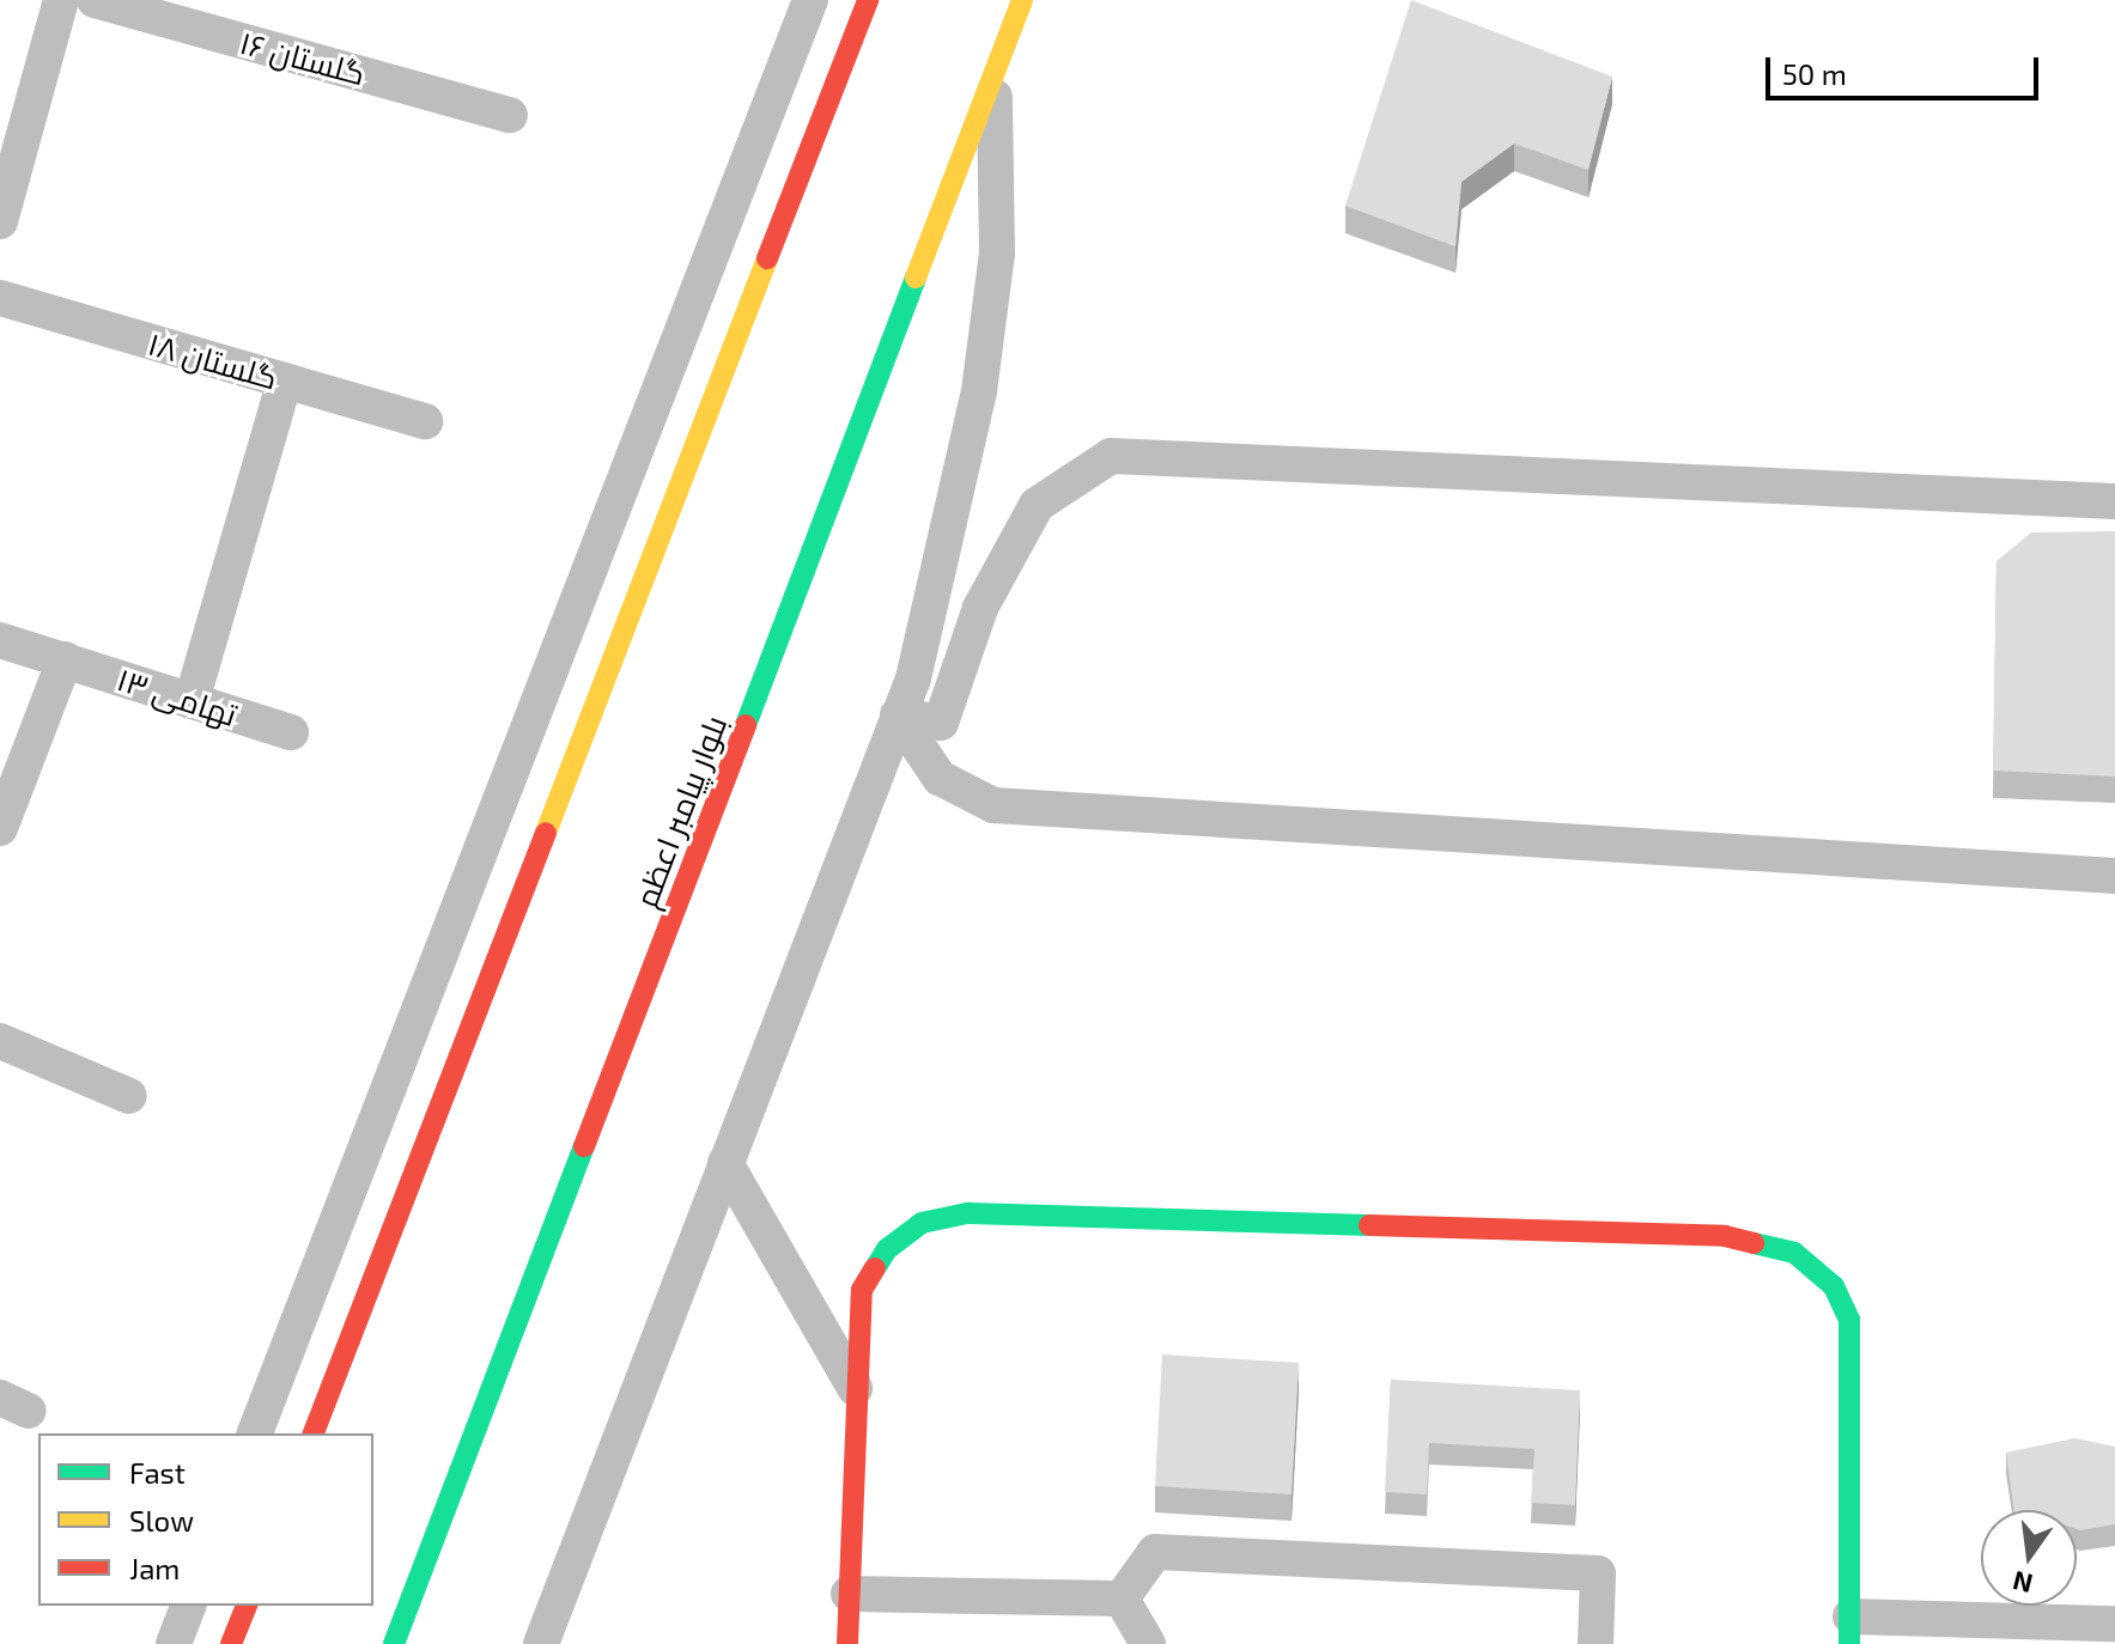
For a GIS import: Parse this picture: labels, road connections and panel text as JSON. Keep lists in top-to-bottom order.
{
  "streets": {
    "main road": ["بلوار پیامبر اعظم"],
    "street": ["گلستان ۱۶", "گلستان ۱۸", "تهامی ۱۳"]
  },
  "legend": ["Fast", "Slow", "Jam"],
  "scale_bar": "50 m",
  "north": "bottom"
}
